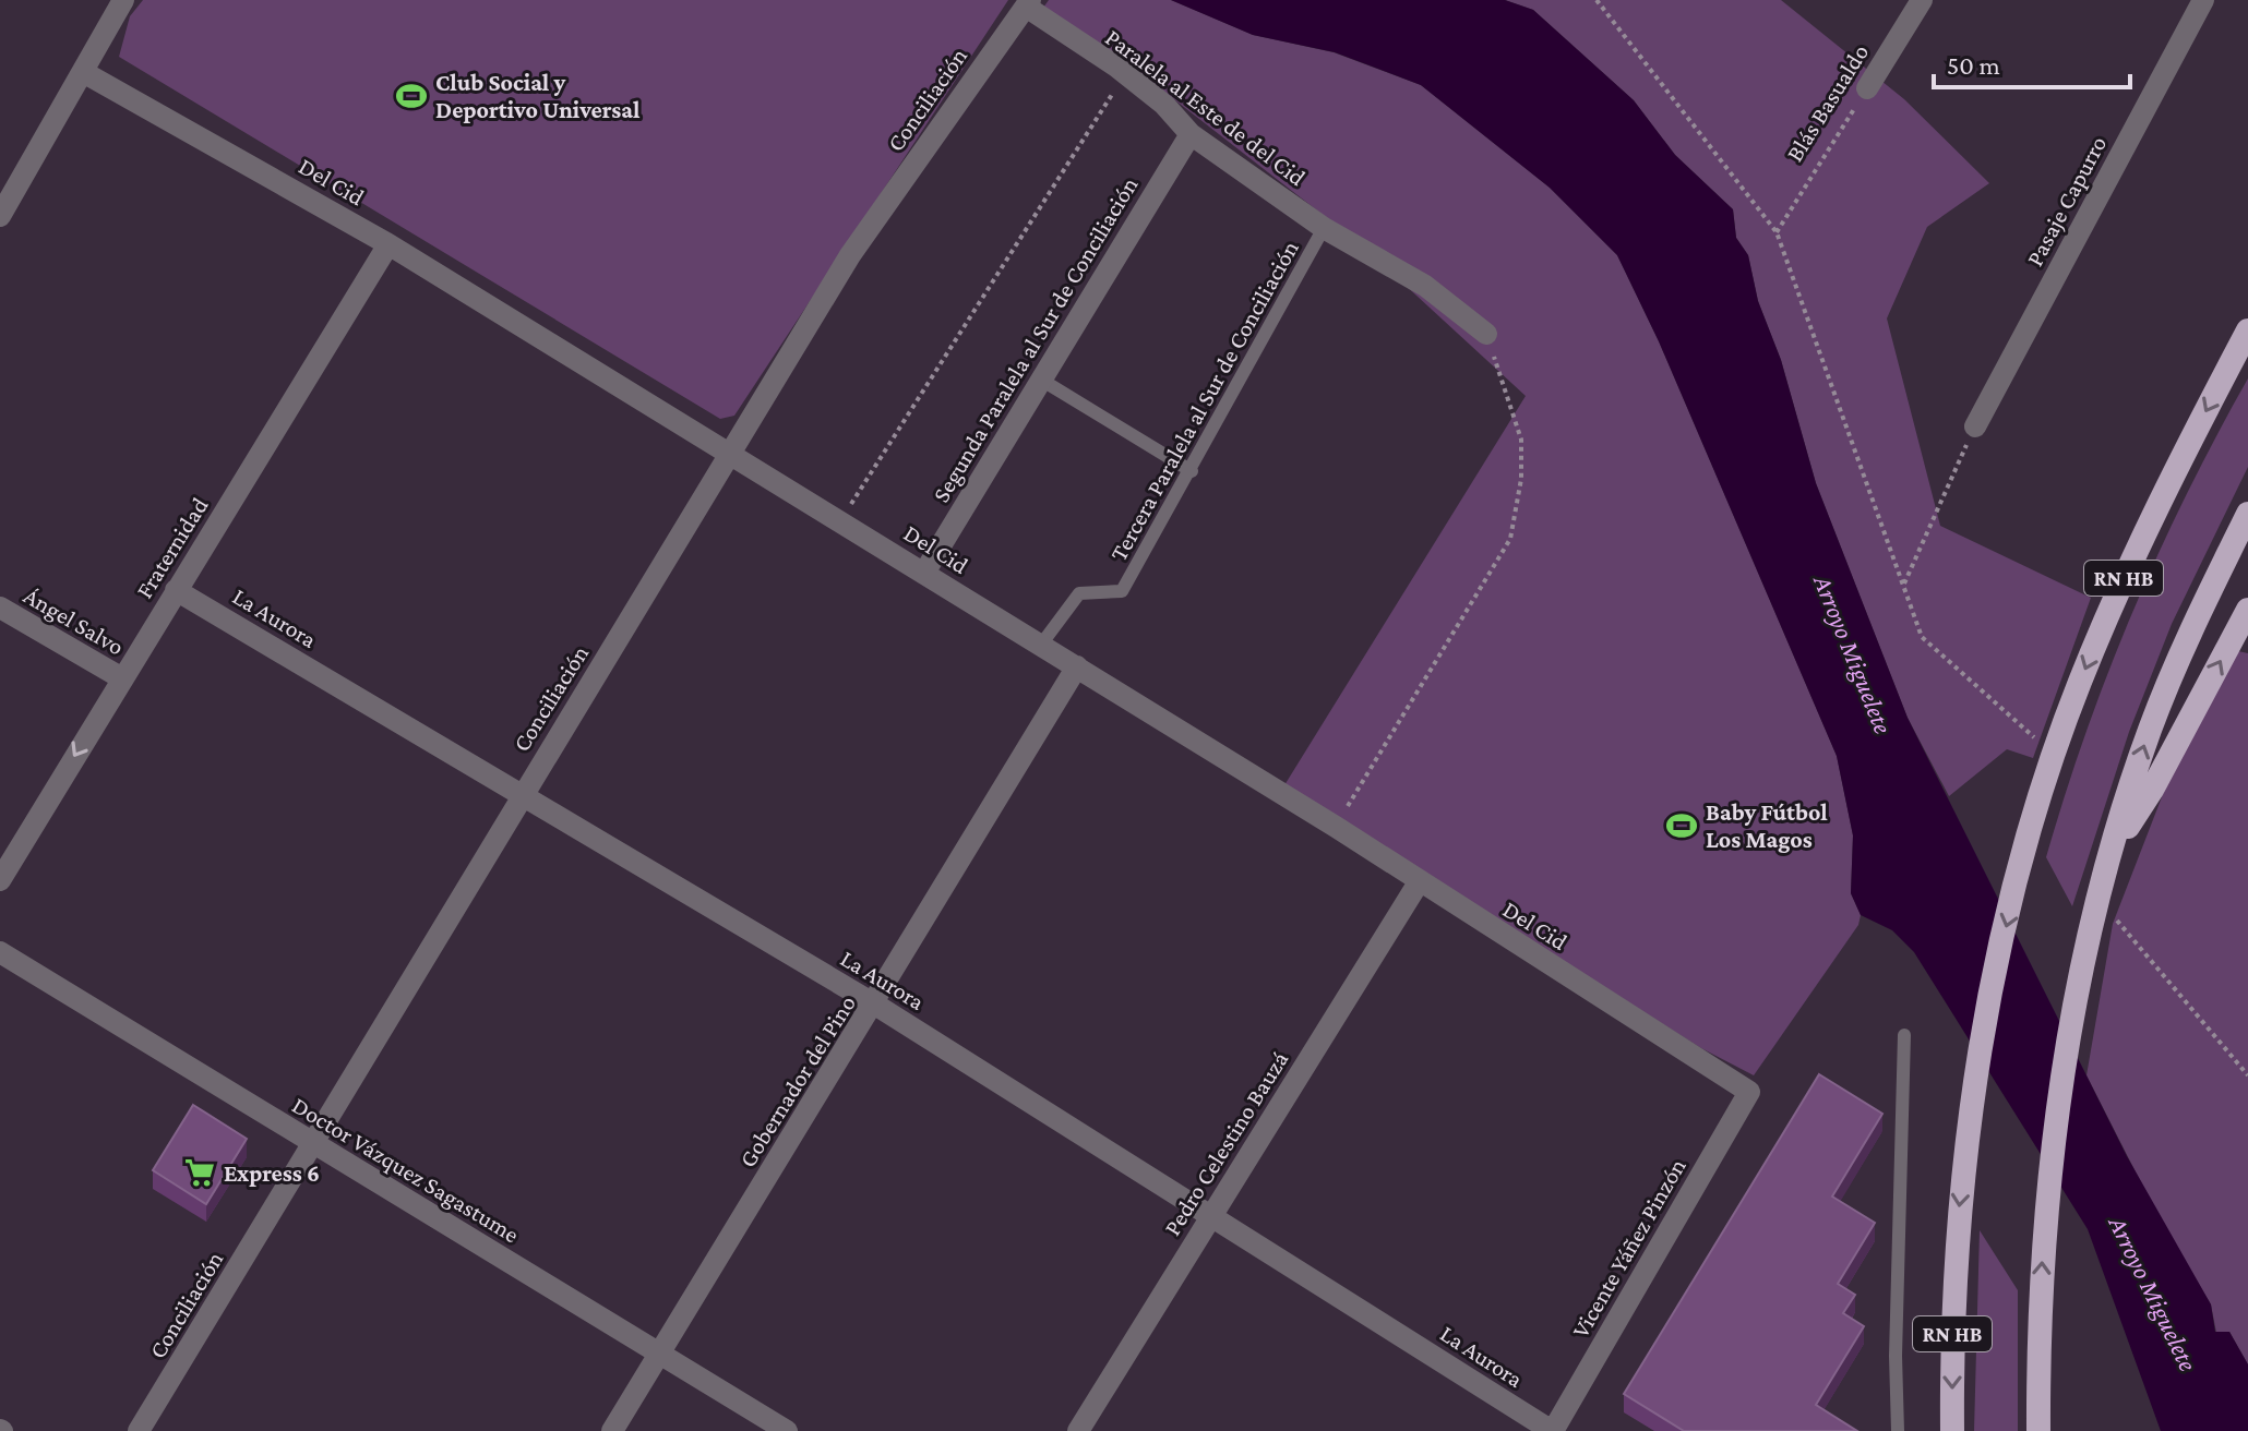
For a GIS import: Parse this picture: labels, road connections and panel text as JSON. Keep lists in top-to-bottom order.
{
  "streets": {
    "highway": ["RN HB"],
    "street": [
      "Conciliación",
      "Blás Basualdo",
      "Paralela al Este de del Cid",
      "Del Cid",
      "Pasaje Capurro",
      "Segunda Paralela al Sur de Conciliación",
      "Fraternidad",
      "La Aurora",
      "Ángel Salvo",
      "Gobernador del Pino",
      "Pedro Celestino Bauzá",
      "Doctor Vázquez Sagastume",
      "Vicente Yáñez Pinzón"
    ],
    "lane": ["Tercera Paralela al Sur de Conciliación"]
  },
  "crossings": [
    ["Conciliación", "Paralela al Este de del Cid"],
    ["Conciliación", "Del Cid"],
    ["Conciliación", "La Aurora"],
    ["Conciliación", "Doctor Vázquez Sagastume"],
    ["Paralela al Este de del Cid", "Segunda Paralela al Sur de Conciliación"],
    ["Paralela al Este de del Cid", "Tercera Paralela al Sur de Conciliación"],
    ["Del Cid", "Segunda Paralela al Sur de Conciliación"],
    ["Del Cid", "Tercera Paralela al Sur de Conciliación"],
    ["Del Cid", "Fraternidad"],
    ["Del Cid", "Gobernador del Pino"],
    ["Del Cid", "Pedro Celestino Bauzá"],
    ["Del Cid", "Vicente Yáñez Pinzón"],
    ["Fraternidad", "La Aurora"],
    ["Fraternidad", "Ángel Salvo"],
    ["La Aurora", "Gobernador del Pino"],
    ["La Aurora", "Pedro Celestino Bauzá"],
    ["La Aurora", "Vicente Yáñez Pinzón"],
    ["Gobernador del Pino", "Doctor Vázquez Sagastume"]
  ],
  "water": ["Arroyo Miguelete"],
  "places": {
    "sports": ["Club Social y Deportivo Universal", "Baby Fútbol Los Magos"],
    "supermarket": ["Express 6"]
  },
  "scale_bar": "50 m"
}
